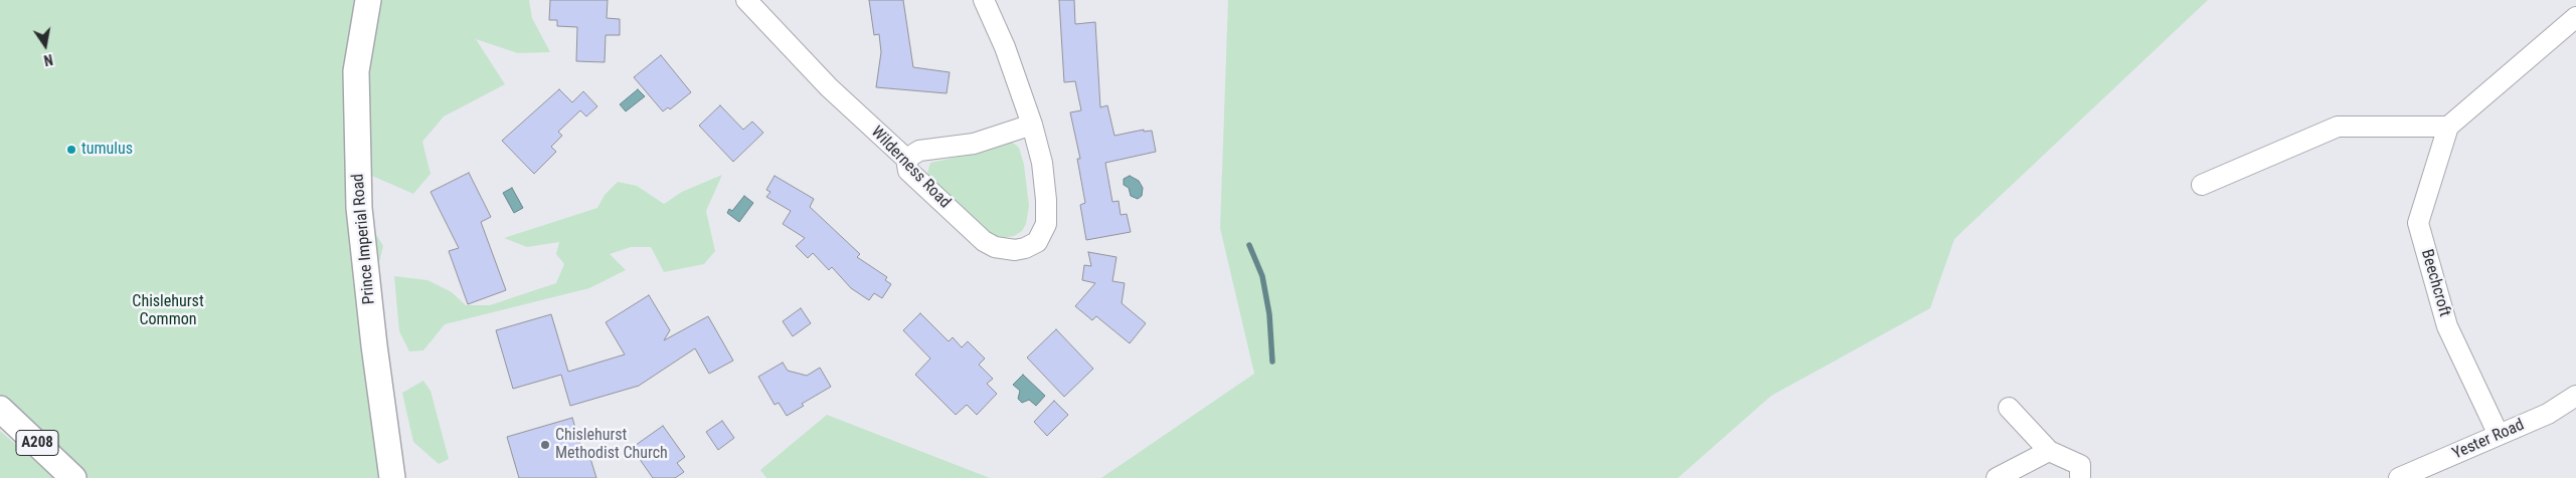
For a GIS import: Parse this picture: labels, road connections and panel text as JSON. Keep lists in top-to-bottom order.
{
  "streets": {
    "main road": ["Prince Imperial Road", "A208"],
    "street": ["Wilderness Road", "Beechcroft", "Yester Road"]
  },
  "crossings": [
    ["Beechcroft", "Yester Road"]
  ],
  "parks": ["Chislehurst Common"],
  "places": ["tumulus", "Chislehurst Methodist Church"],
  "north": "bottom"
}
